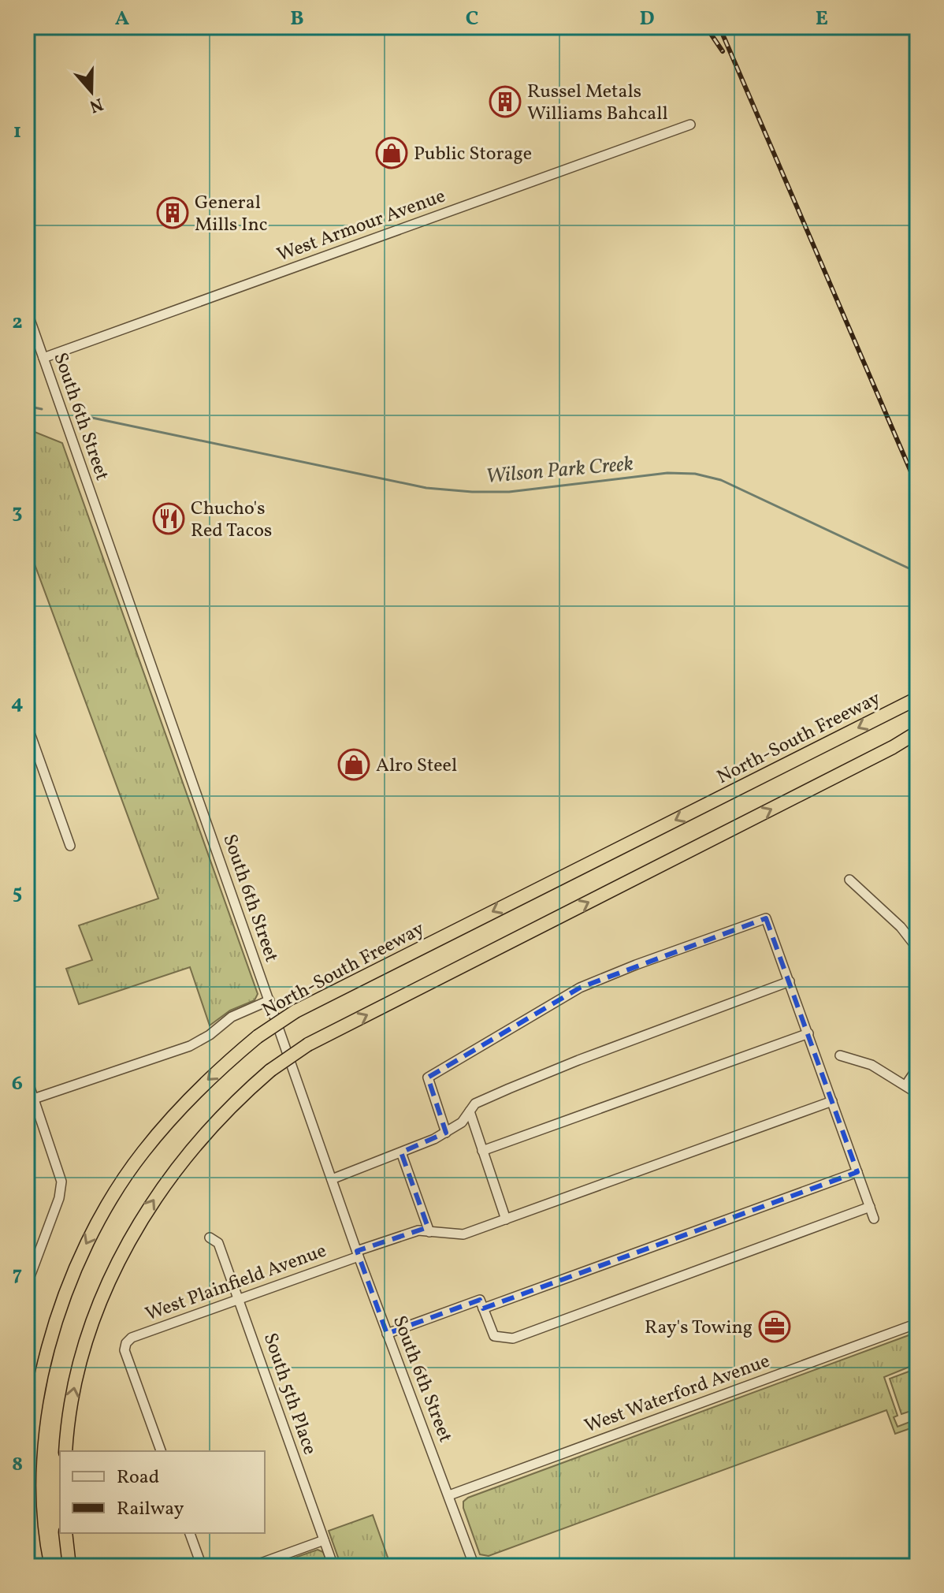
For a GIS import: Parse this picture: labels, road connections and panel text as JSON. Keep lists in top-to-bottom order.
{
  "streets": {
    "highway": ["North-South Freeway"],
    "street": [
      "West Armour Avenue",
      "South 6th Street",
      "West Plainfield Avenue",
      "West Waterford Avenue",
      "South 5th Place"
    ]
  },
  "crossings": [
    ["West Armour Avenue", "South 6th Street"],
    ["South 6th Street", "West Plainfield Avenue"],
    ["South 6th Street", "West Waterford Avenue"],
    ["West Plainfield Avenue", "South 5th Place"]
  ],
  "water": ["Wilson Park Creek"],
  "places": {
    "building": ["Russel Metals Williams Bahcall", "General Mills Inc"],
    "shop": ["Public Storage", "Alro Steel"],
    "restaurant": ["Chucho's Red Tacos"],
    "office": ["Ray's Towing"]
  },
  "legend": ["Road", "Railway"],
  "north": "bottom",
  "grid": {
    "columns": [
      "A",
      "B",
      "C",
      "D",
      "E"
    ],
    "rows": [
      "1",
      "2",
      "3",
      "4",
      "5",
      "6",
      "7",
      "8"
    ]
  }
}
